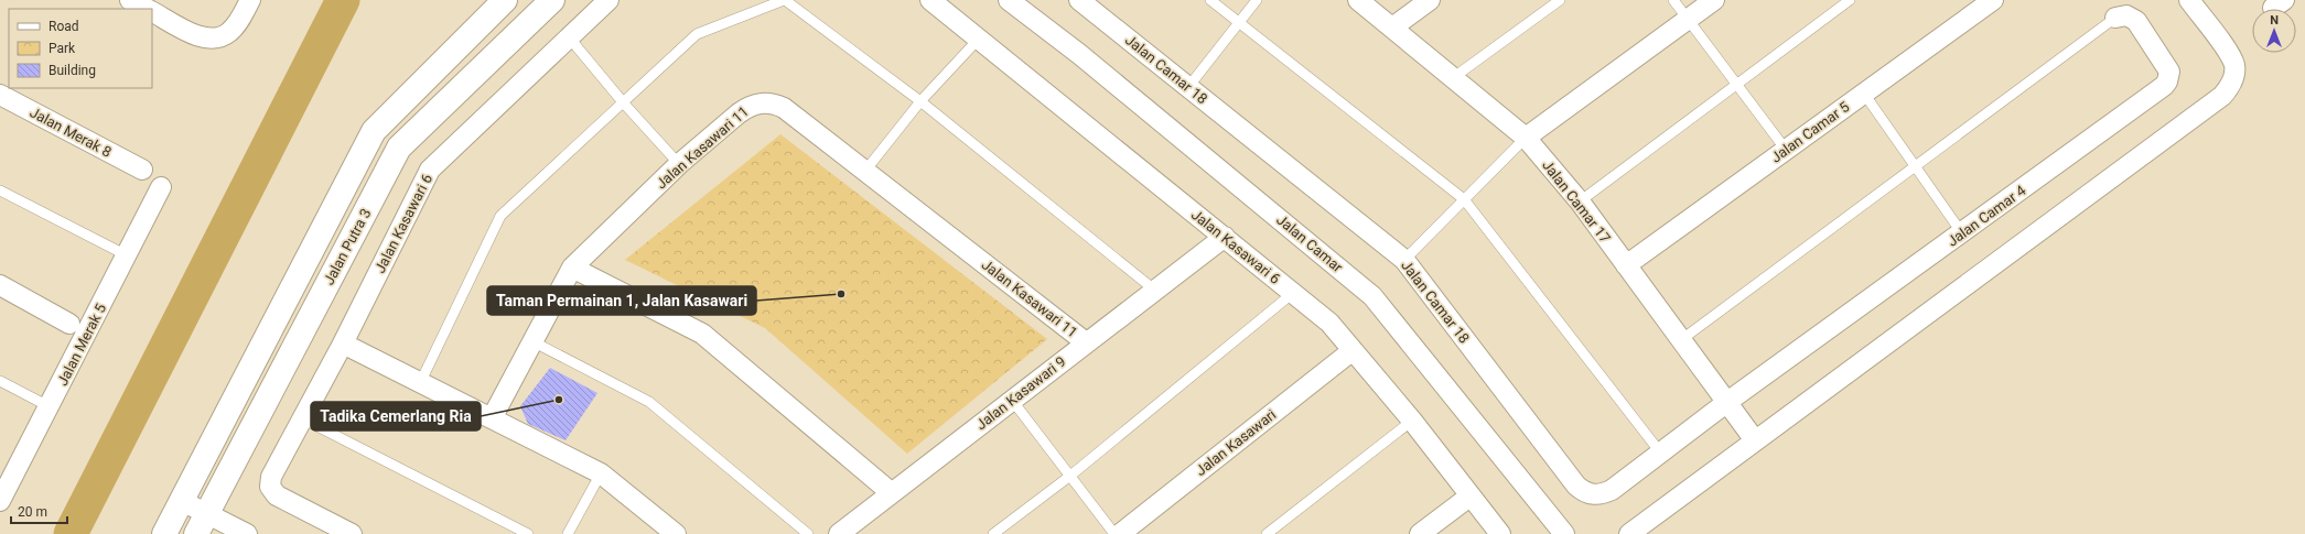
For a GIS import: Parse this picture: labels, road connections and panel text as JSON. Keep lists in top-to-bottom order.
{
  "streets": {
    "street": [
      "Jalan Camar 18",
      "Jalan Merak 8",
      "Jalan Camar 5",
      "Jalan Kasawari 11",
      "Jalan Camar 17",
      "Jalan Camar 4",
      "Jalan Kasawari 6",
      "Jalan Camar",
      "Jalan Putra 3",
      "Jalan Merak 5",
      "Jalan Kasawari 9",
      "Jalan Kasawari"
    ]
  },
  "crossings": [
    ["Jalan Camar 18", "Jalan Camar 17"],
    ["Jalan Camar 18", "Jalan Camar 4"],
    ["Jalan Camar 5", "Jalan Camar 17"],
    ["Jalan Kasawari 11", "Jalan Kasawari 9"],
    ["Jalan Camar 17", "Jalan Camar 4"],
    ["Jalan Kasawari 6", "Jalan Kasawari 9"],
    ["Jalan Kasawari 6", "Jalan Kasawari"]
  ],
  "places": ["Taman Permainan 1, Jalan Kasawari", "Tadika Cemerlang Ria"],
  "legend": ["Road", "Park", "Building"],
  "scale_bar": "20 m",
  "north": "top"
}
